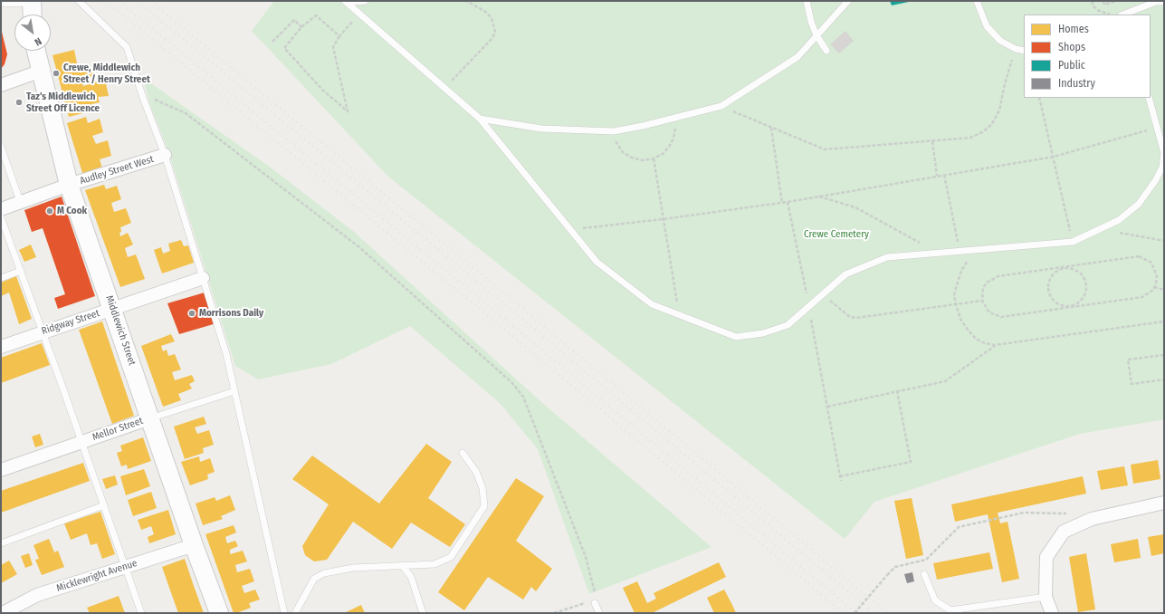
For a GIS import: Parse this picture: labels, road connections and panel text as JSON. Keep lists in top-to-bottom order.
{
  "streets": {
    "main road": ["Middlewich Street"],
    "street": [
      "Audley Street West",
      "Ridgway Street",
      "Mellor Street",
      "Micklewright Avenue"
    ]
  },
  "crossings": [
    ["Audley Street West", "Middlewich Street"],
    ["Ridgway Street", "Middlewich Street"],
    ["Middlewich Street", "Mellor Street"],
    ["Middlewich Street", "Micklewright Avenue"]
  ],
  "parks": ["Crewe Cemetery"],
  "places": [
    "Crewe, Middlewich Street / Henry Street",
    "Taz's Middlewich Street Off Licence",
    "M Cook",
    "Morrisons Daily"
  ],
  "legend": [
    "Homes",
    "Shops",
    "Public",
    "Industry"
  ],
  "north": "bottom right"
}
